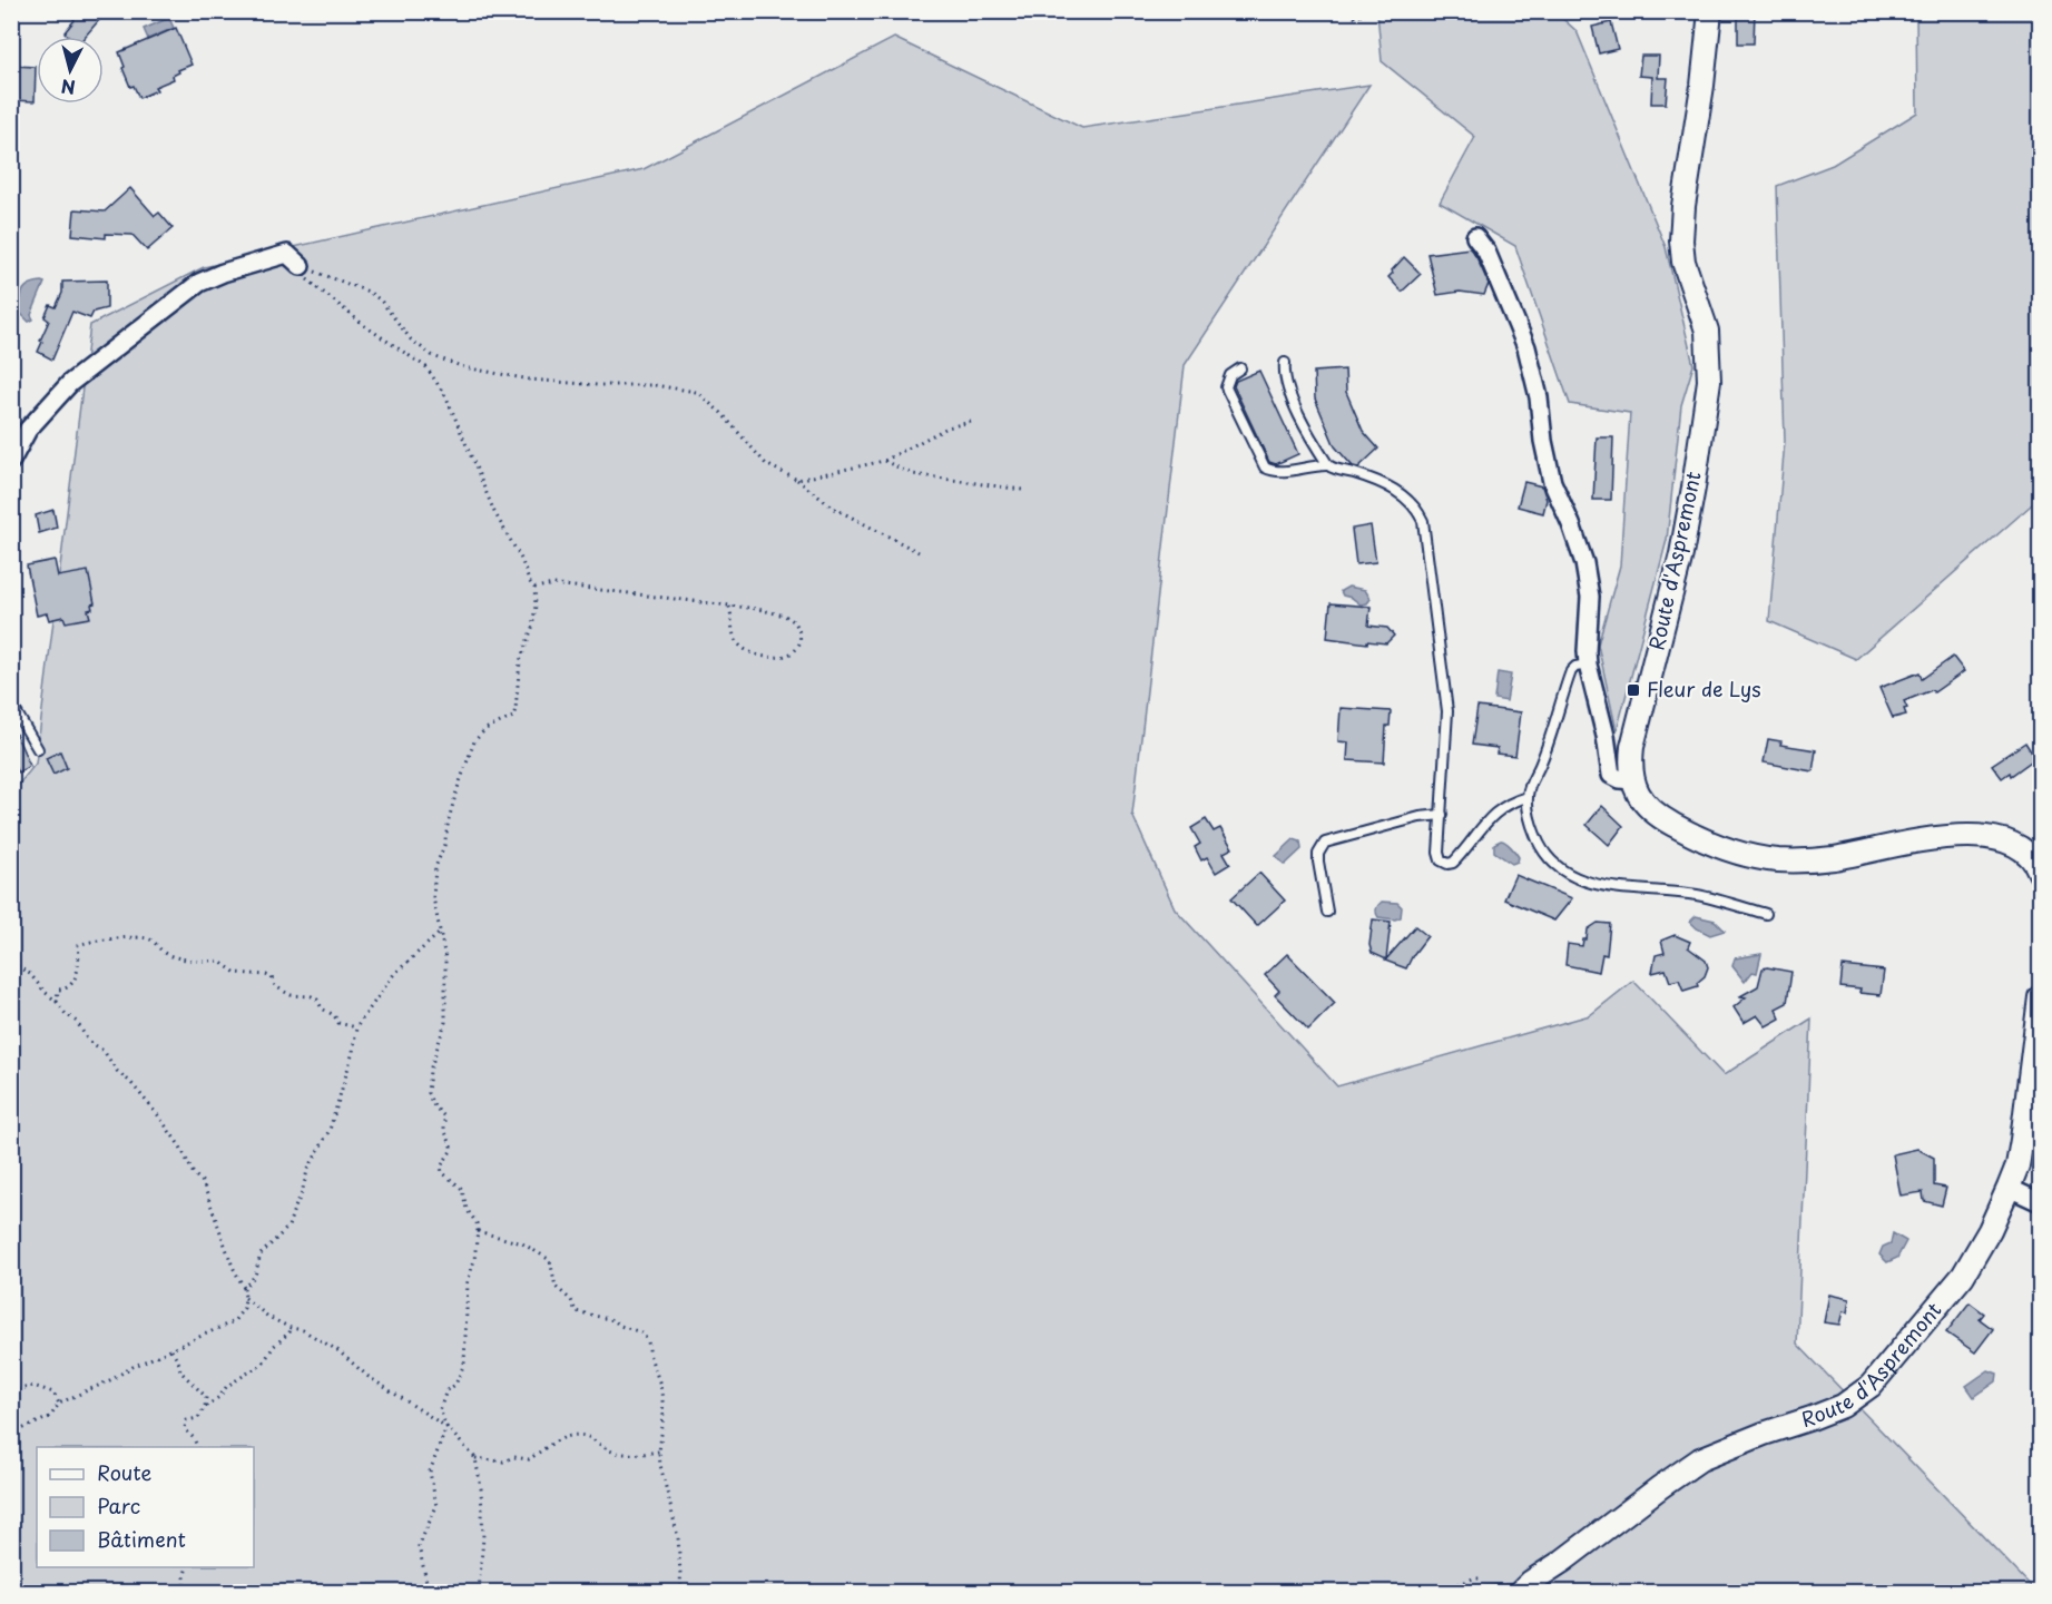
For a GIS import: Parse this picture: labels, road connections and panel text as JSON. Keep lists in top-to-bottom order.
{
  "streets": {
    "street": ["Route d'Aspremont"]
  },
  "places": {
    "transit": ["Fleur de Lys"]
  },
  "legend": ["Route", "Parc", "Bâtiment"],
  "north": "bottom"
}
